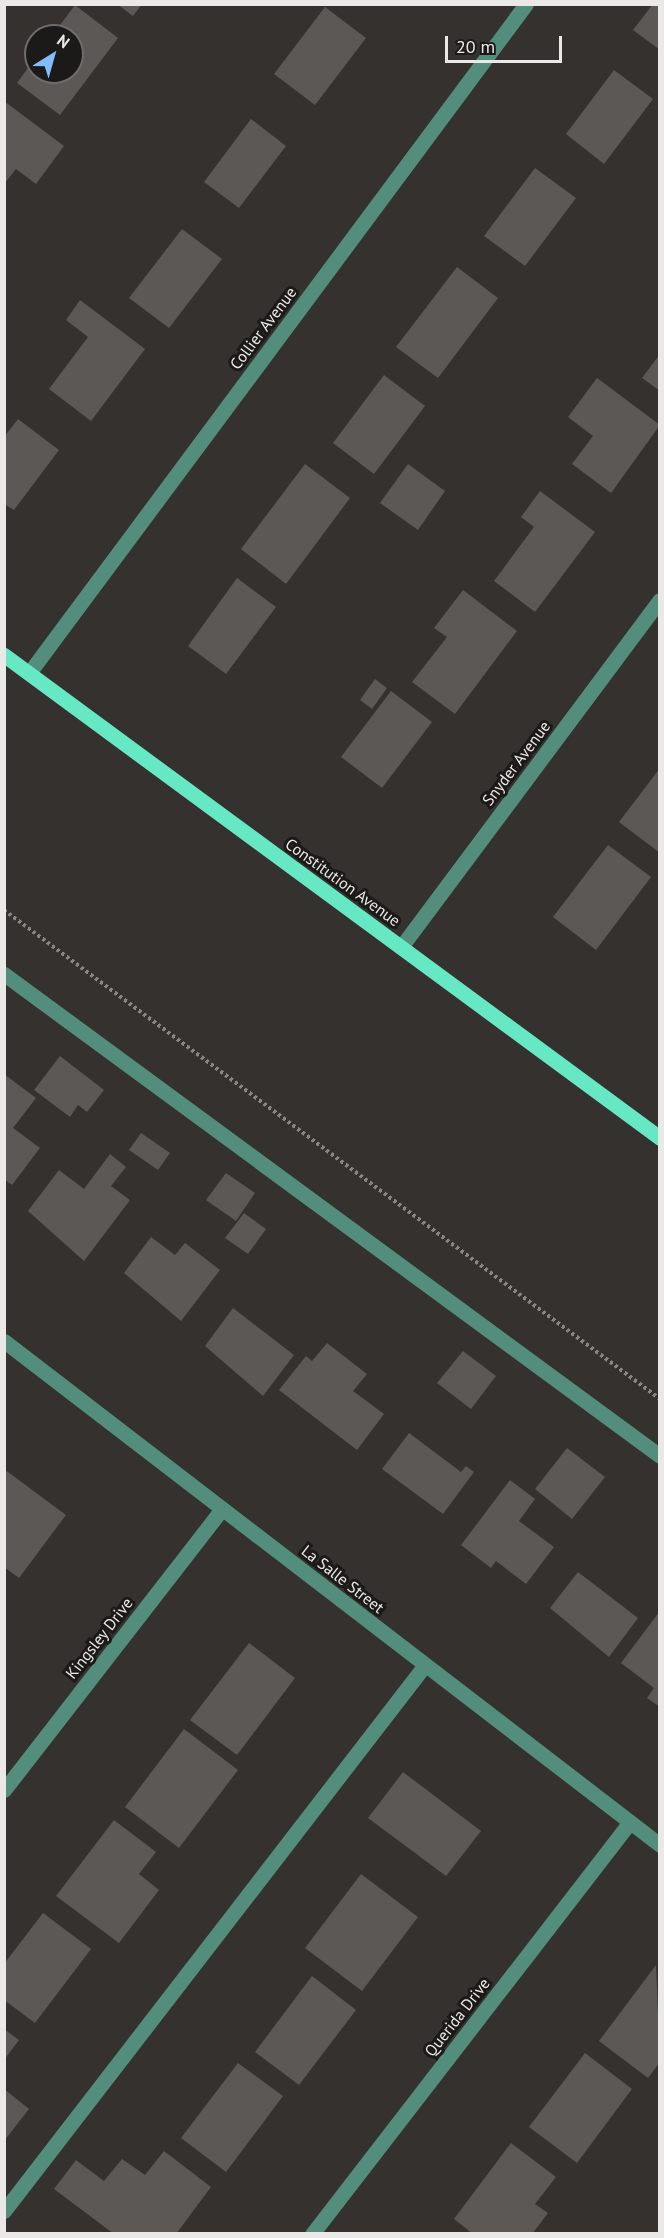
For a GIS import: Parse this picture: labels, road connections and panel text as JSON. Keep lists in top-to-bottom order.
{
  "streets": {
    "main road": ["Constitution Avenue"],
    "street": [
      "Collier Avenue",
      "Snyder Avenue",
      "La Salle Street",
      "Kingsley Drive",
      "Querida Drive"
    ]
  },
  "crossings": [
    ["Collier Avenue", "Constitution Avenue"],
    ["Snyder Avenue", "Constitution Avenue"],
    ["La Salle Street", "Kingsley Drive"],
    ["La Salle Street", "Querida Drive"]
  ],
  "scale_bar": "20 m",
  "north": "top right"
}
